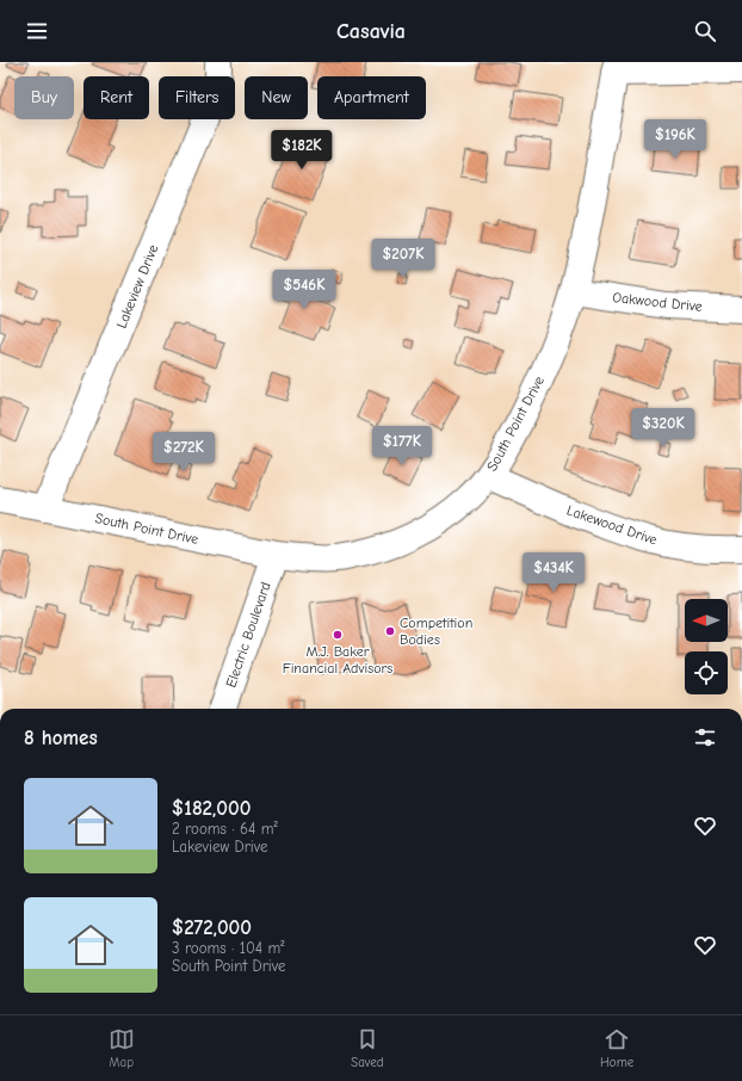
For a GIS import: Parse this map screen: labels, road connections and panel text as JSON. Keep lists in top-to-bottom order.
{
  "streets": {
    "street": [
      "Lakeview Drive",
      "Oakwood Drive",
      "South Point Drive",
      "Lakewood Drive",
      "Electric Boulevard"
    ]
  },
  "crossings": [
    ["Lakeview Drive", "South Point Drive"],
    ["Oakwood Drive", "South Point Drive"],
    ["South Point Drive", "Lakewood Drive"],
    ["South Point Drive", "Electric Boulevard"]
  ],
  "places": ["Competition Bodies", "M.J. Baker Financial Advisors"],
  "north": "left",
  "page": {
    "header": "Casavia",
    "chip": [
      "Buy",
      "Rent",
      "Filters",
      "New",
      "Apartment"
    ],
    "price": [
      "$196K",
      "$182K",
      "$207K",
      "$546K",
      "$320K",
      "$177K",
      "$272K",
      "$434K"
    ],
    "heading": "8 homes",
    "list": [
      {
        "name": "$182,000",
        "note": "2 rooms · 64 m² · Lakeview Drive"
      },
      {
        "name": "$272,000",
        "note": "3 rooms · 104 m² · South Point Drive"
      }
    ],
    "tabs": ["Map", "Saved", "Home"]
  }
}
